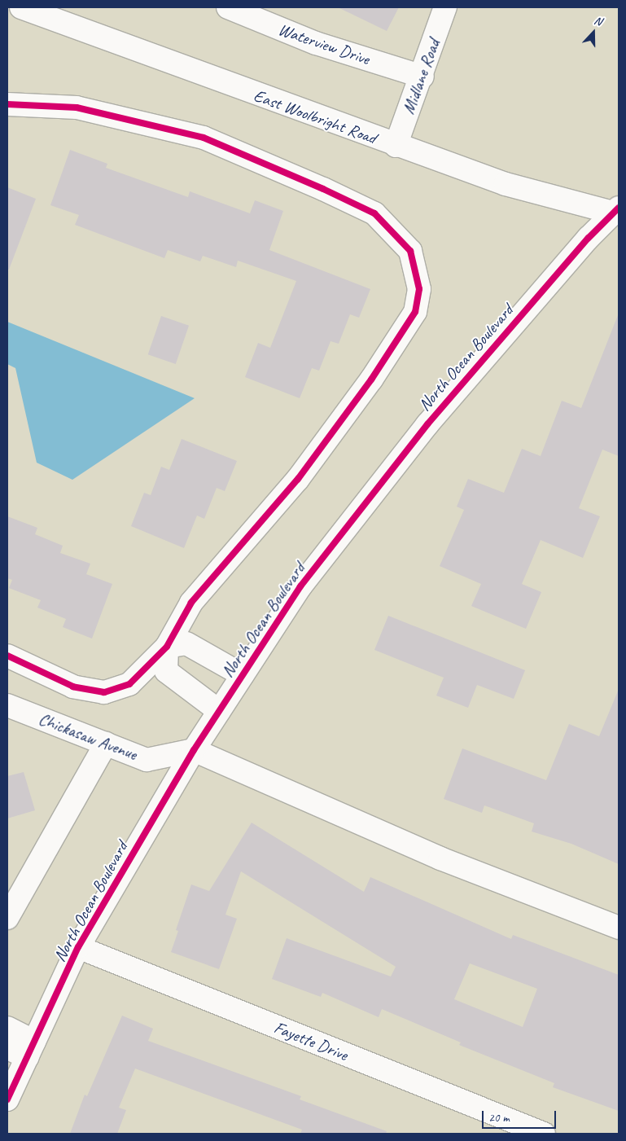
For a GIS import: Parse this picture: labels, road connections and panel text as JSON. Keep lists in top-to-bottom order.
{
  "streets": {
    "street": [
      "Waterview Drive",
      "Midlane Road",
      "East Woolbright Road",
      "North Ocean Boulevard",
      "Chickasaw Avenue",
      "Fayette Drive"
    ]
  },
  "crossings": [
    ["Waterview Drive", "Midlane Road"],
    ["Midlane Road", "East Woolbright Road"],
    ["East Woolbright Road", "North Ocean Boulevard"],
    ["North Ocean Boulevard", "Chickasaw Avenue"],
    ["North Ocean Boulevard", "Fayette Drive"]
  ],
  "scale_bar": "20 m",
  "north": "top"
}
